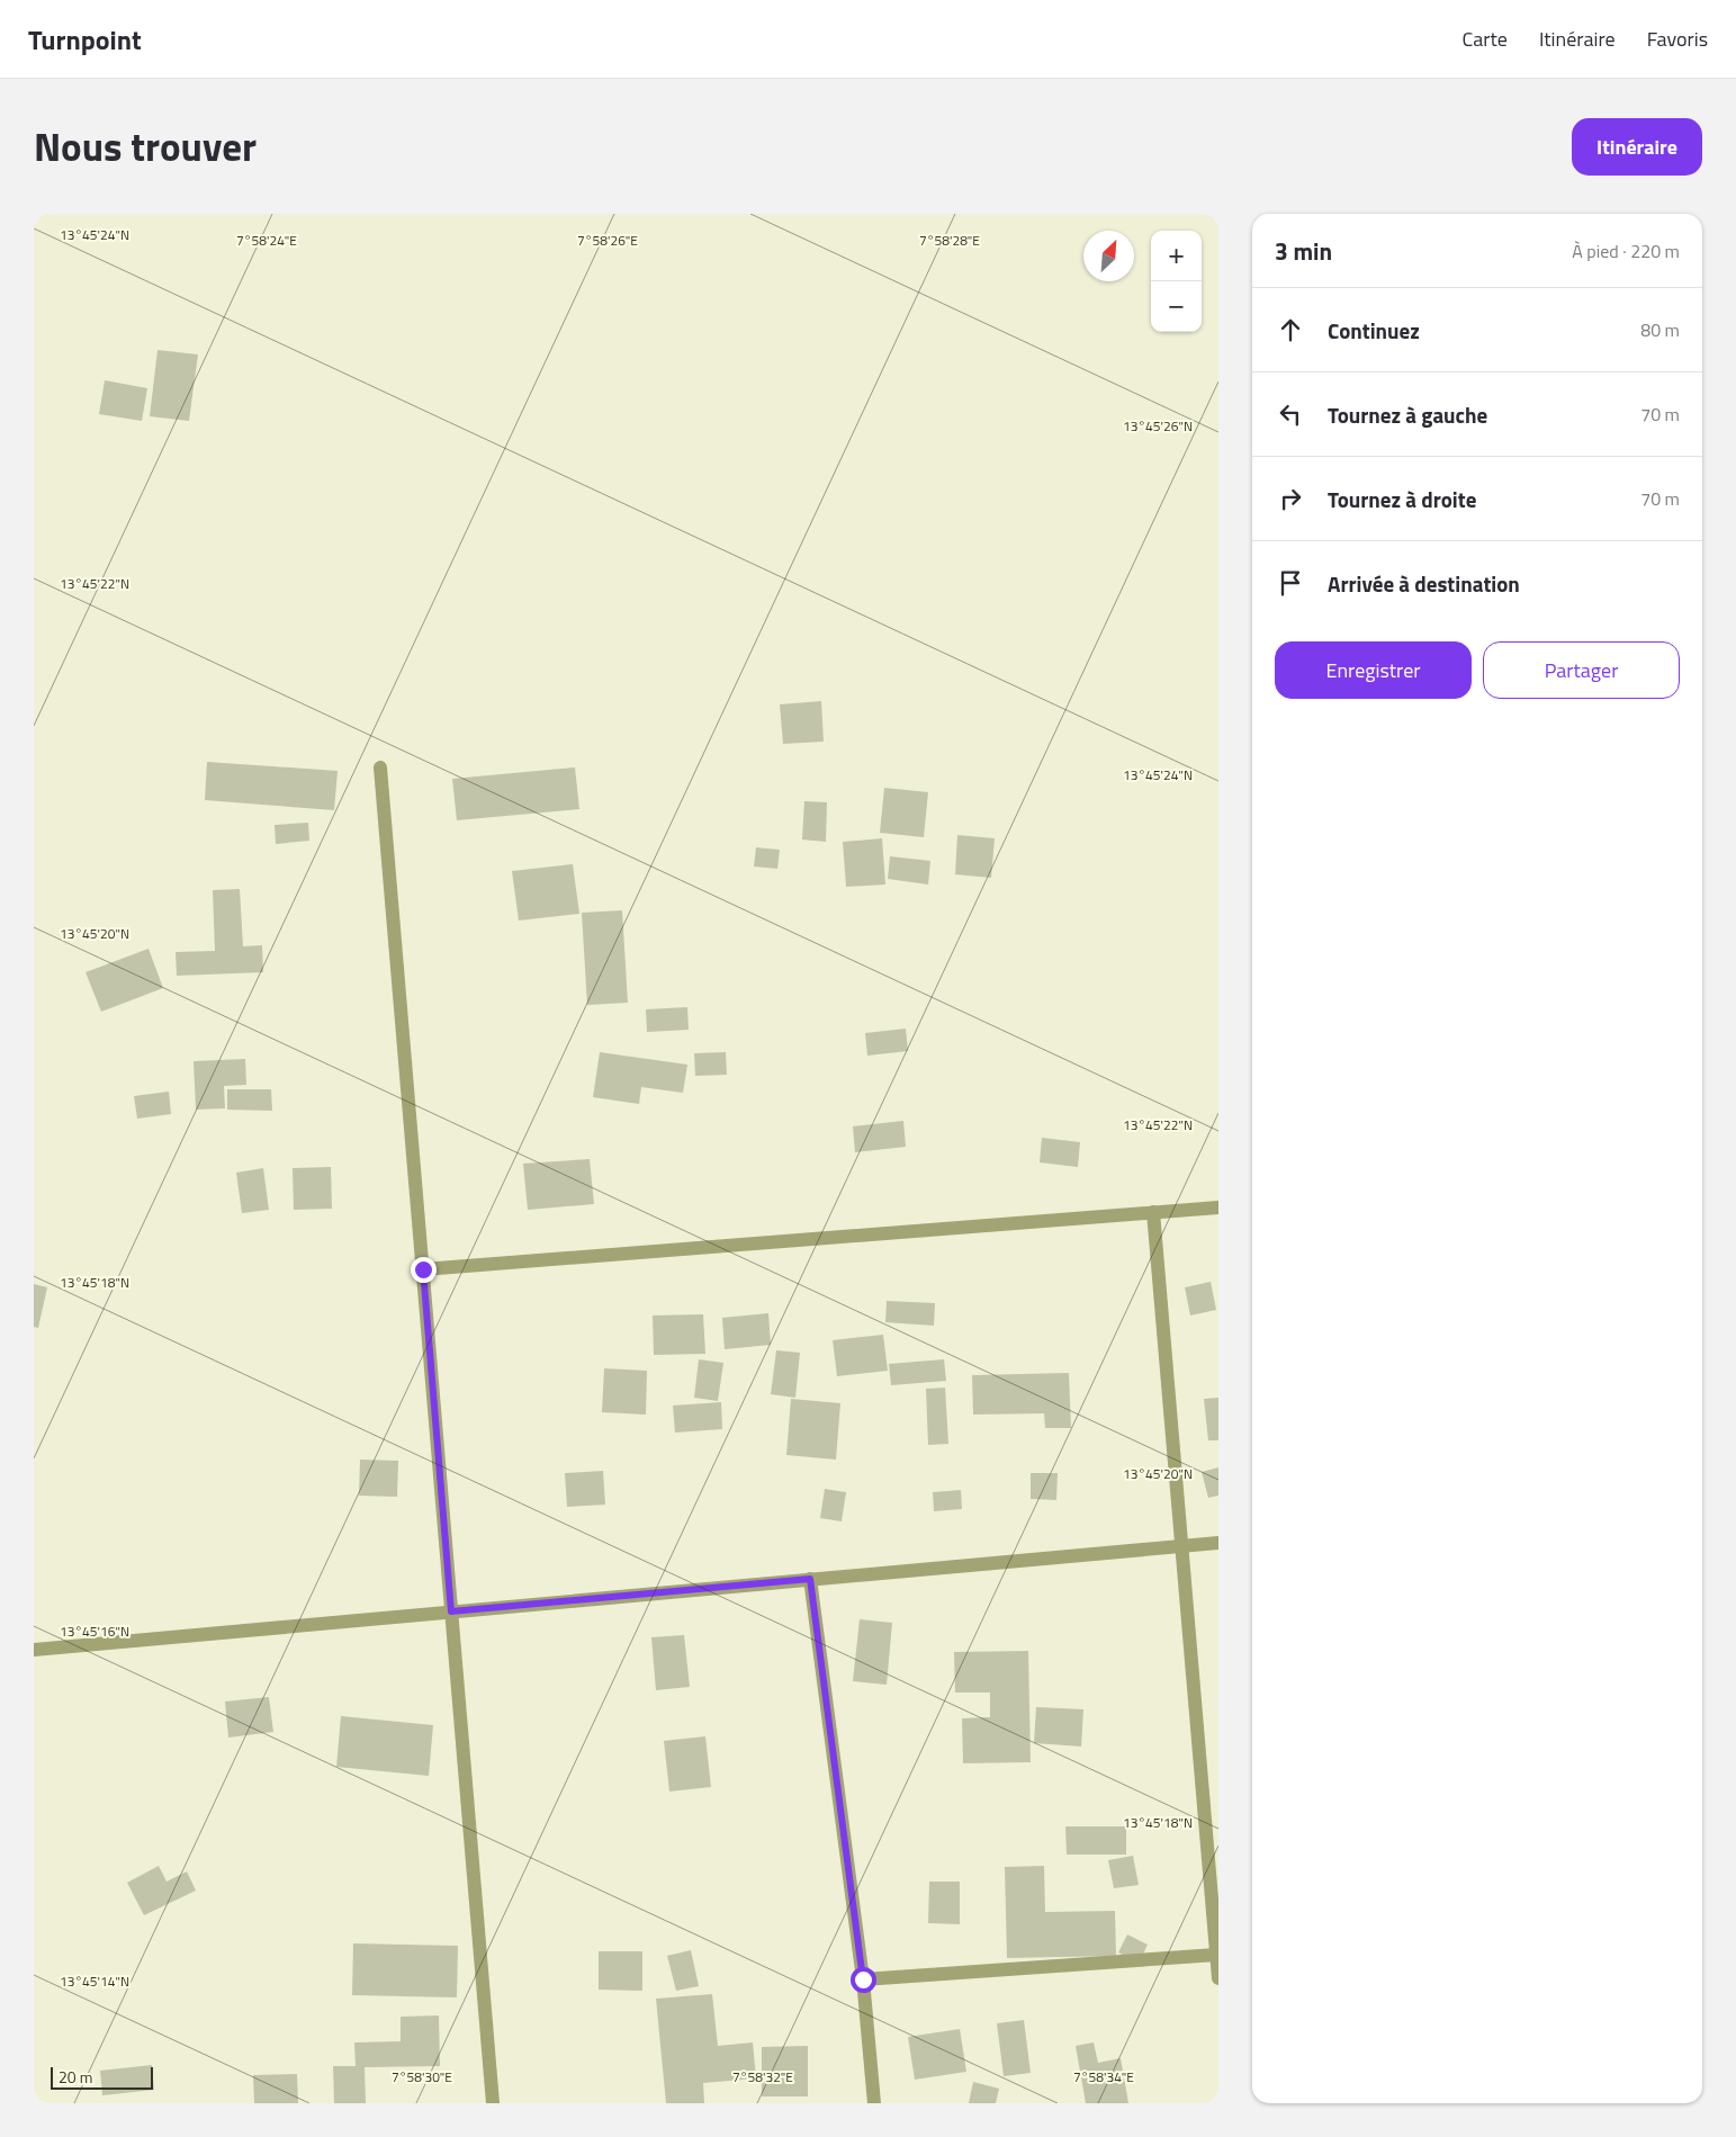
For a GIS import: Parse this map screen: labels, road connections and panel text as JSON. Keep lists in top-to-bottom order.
{
  "scale_bar": "20 m",
  "north": "top right",
  "page": {
    "header": "Turnpoint",
    "nav": ["Carte", "Itinéraire", "Favoris"],
    "title": "Nous trouver",
    "buttons": [
      "Itinéraire",
      ["Enregistrer", "Partager"]
    ],
    "heading": ["3 min", "À pied · 220 m"],
    "map_buttons": ["+", "−"],
    "list": [
      ["Continuez", "80 m"],
      ["Tournez à gauche", "70 m"],
      ["Tournez à droite", "70 m"],
      "Arrivée à destination"
    ],
    "scale": "20 m"
  },
  "coordinates": [
    "13°45'24\"N",
    "7°58'24\"E",
    "7°58'26\"E",
    "7°58'28\"E",
    "13°45'26\"N",
    "13°45'22\"N",
    "13°45'20\"N",
    "13°45'18\"N",
    "13°45'16\"N",
    "13°45'14\"N",
    "7°58'30\"E",
    "7°58'32\"E",
    "7°58'34\"E"
  ]
}
